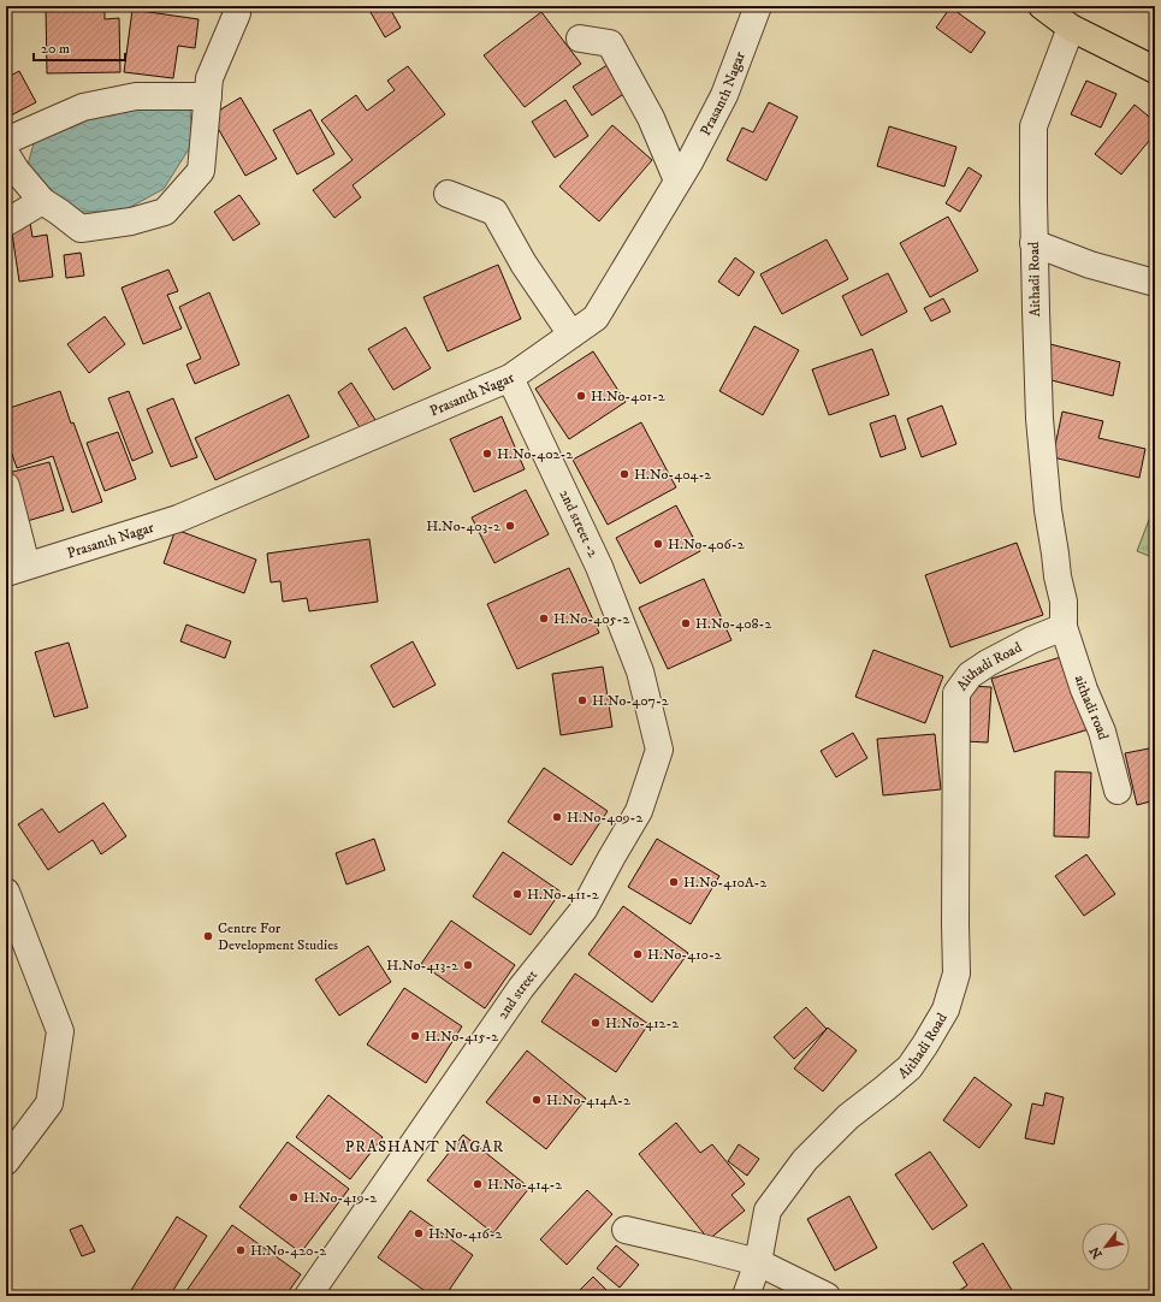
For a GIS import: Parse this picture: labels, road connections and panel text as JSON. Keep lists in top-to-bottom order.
{
  "streets": {
    "street": [
      "Prasanth Nagar",
      "Aithadi Road",
      "2nd street -2",
      "aithadi road",
      "2nd street"
    ]
  },
  "crossings": [
    ["Prasanth Nagar", "2nd street -2"],
    ["Aithadi Road", "aithadi road"],
    ["2nd street -2", "2nd street"]
  ],
  "districts": ["PRASHANT NAGAR"],
  "places": [
    "H.No-401-2",
    "H.No-402-2",
    "H.No-404-2",
    "H.No-403-2",
    "H.No-406-2",
    "H.No-405-2",
    "H.No-408-2",
    "H.No-407-2",
    "H.No-409-2",
    "H.No-410A-2",
    "H.No-411-2",
    "Centre For Development Studies",
    "H.No-410-2",
    "H.No-413-2",
    "H.No-412-2",
    "H.No-415-2",
    "H.No-414A-2",
    "H.No-414-2",
    "H.No-419-2",
    "H.No-416-2",
    "H.No-420-2"
  ],
  "scale_bar": "20 m",
  "north": "bottom left"
}
